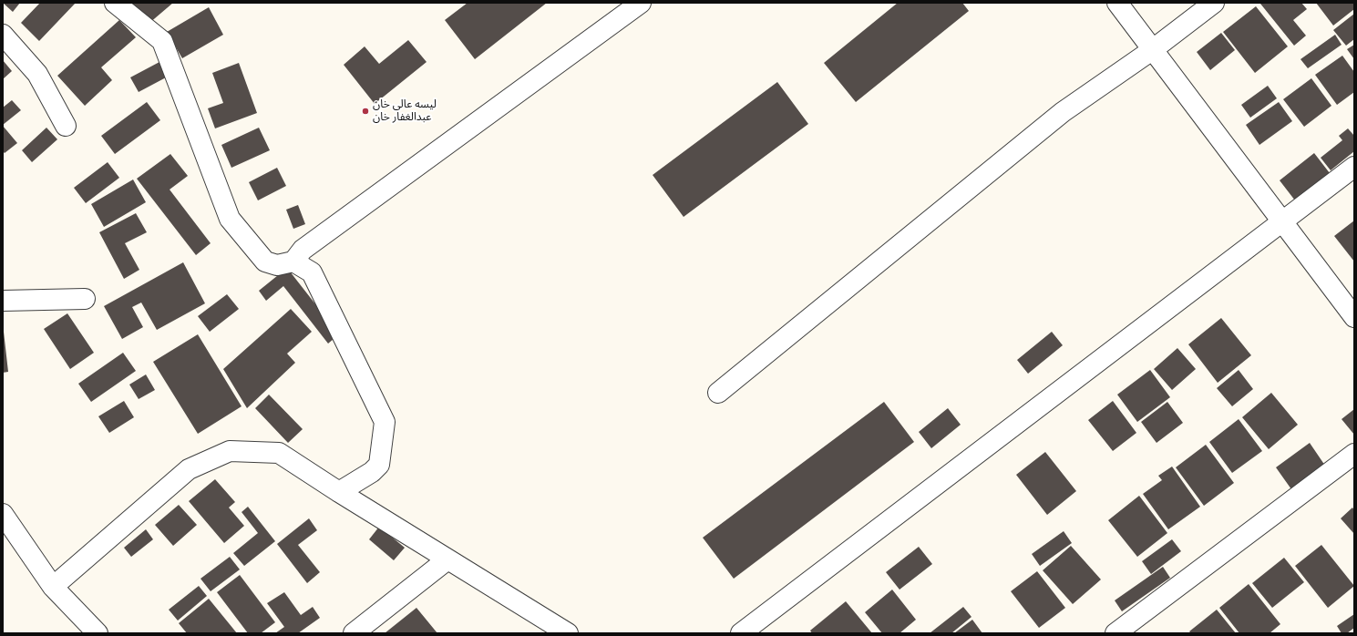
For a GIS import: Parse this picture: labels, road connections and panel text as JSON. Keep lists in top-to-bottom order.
{
  "places": ["لیسه عالی خان عبدالغفار خان"]
}
